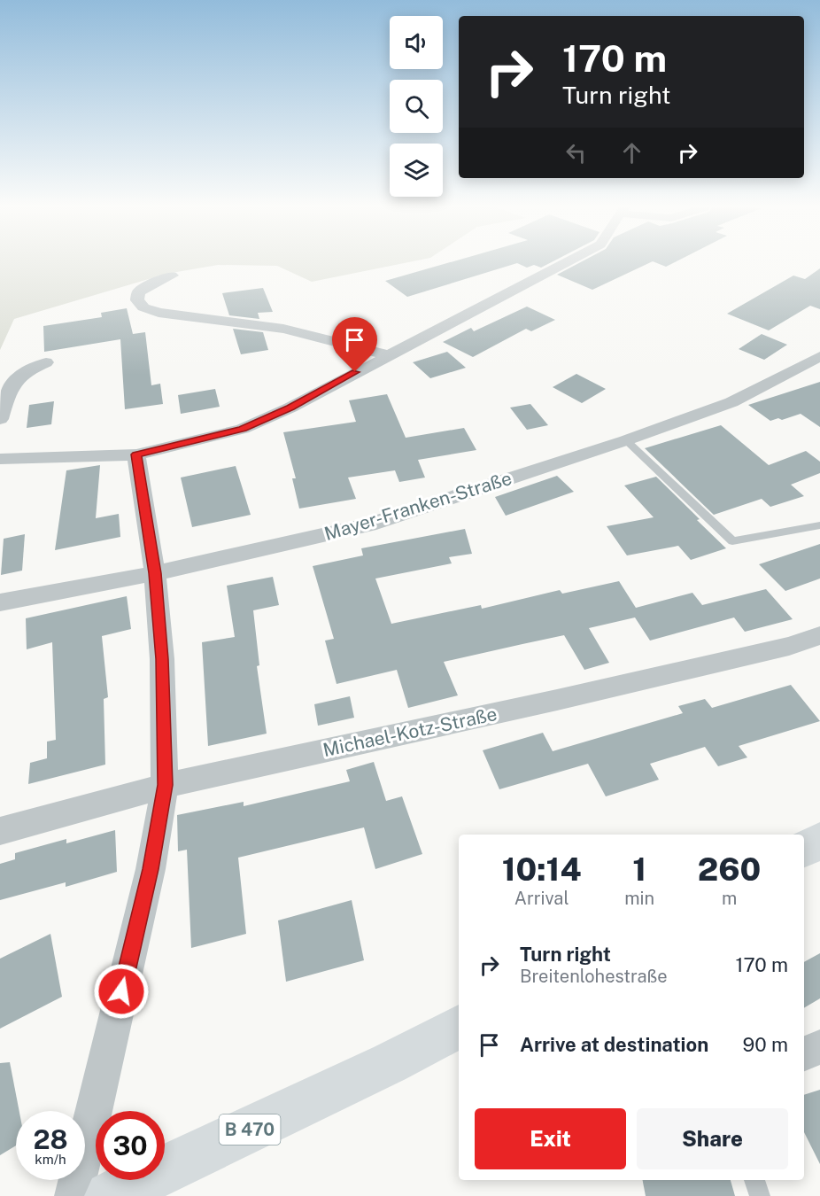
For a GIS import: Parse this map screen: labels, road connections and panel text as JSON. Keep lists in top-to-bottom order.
{
  "streets": {
    "main road": ["B 470"],
    "street": ["Mayer-Franken-Straße", "Michael-Kotz-Straße"]
  },
  "page": {
    "turn": ["170 m", "Turn right"],
    "eta": [
      "10:14",
      "Arrival",
      "1",
      "min",
      "260",
      "m"
    ],
    "list": [
      {
        "name": "Turn right",
        "note": "Breitenlohestraße",
        "value": "170 m"
      },
      {
        "name": "Arrive at destination",
        "value": "90 m"
      }
    ],
    "buttons": ["Exit", "Share"],
    "speed": "28 km/h",
    "limit": "30"
  }
}
